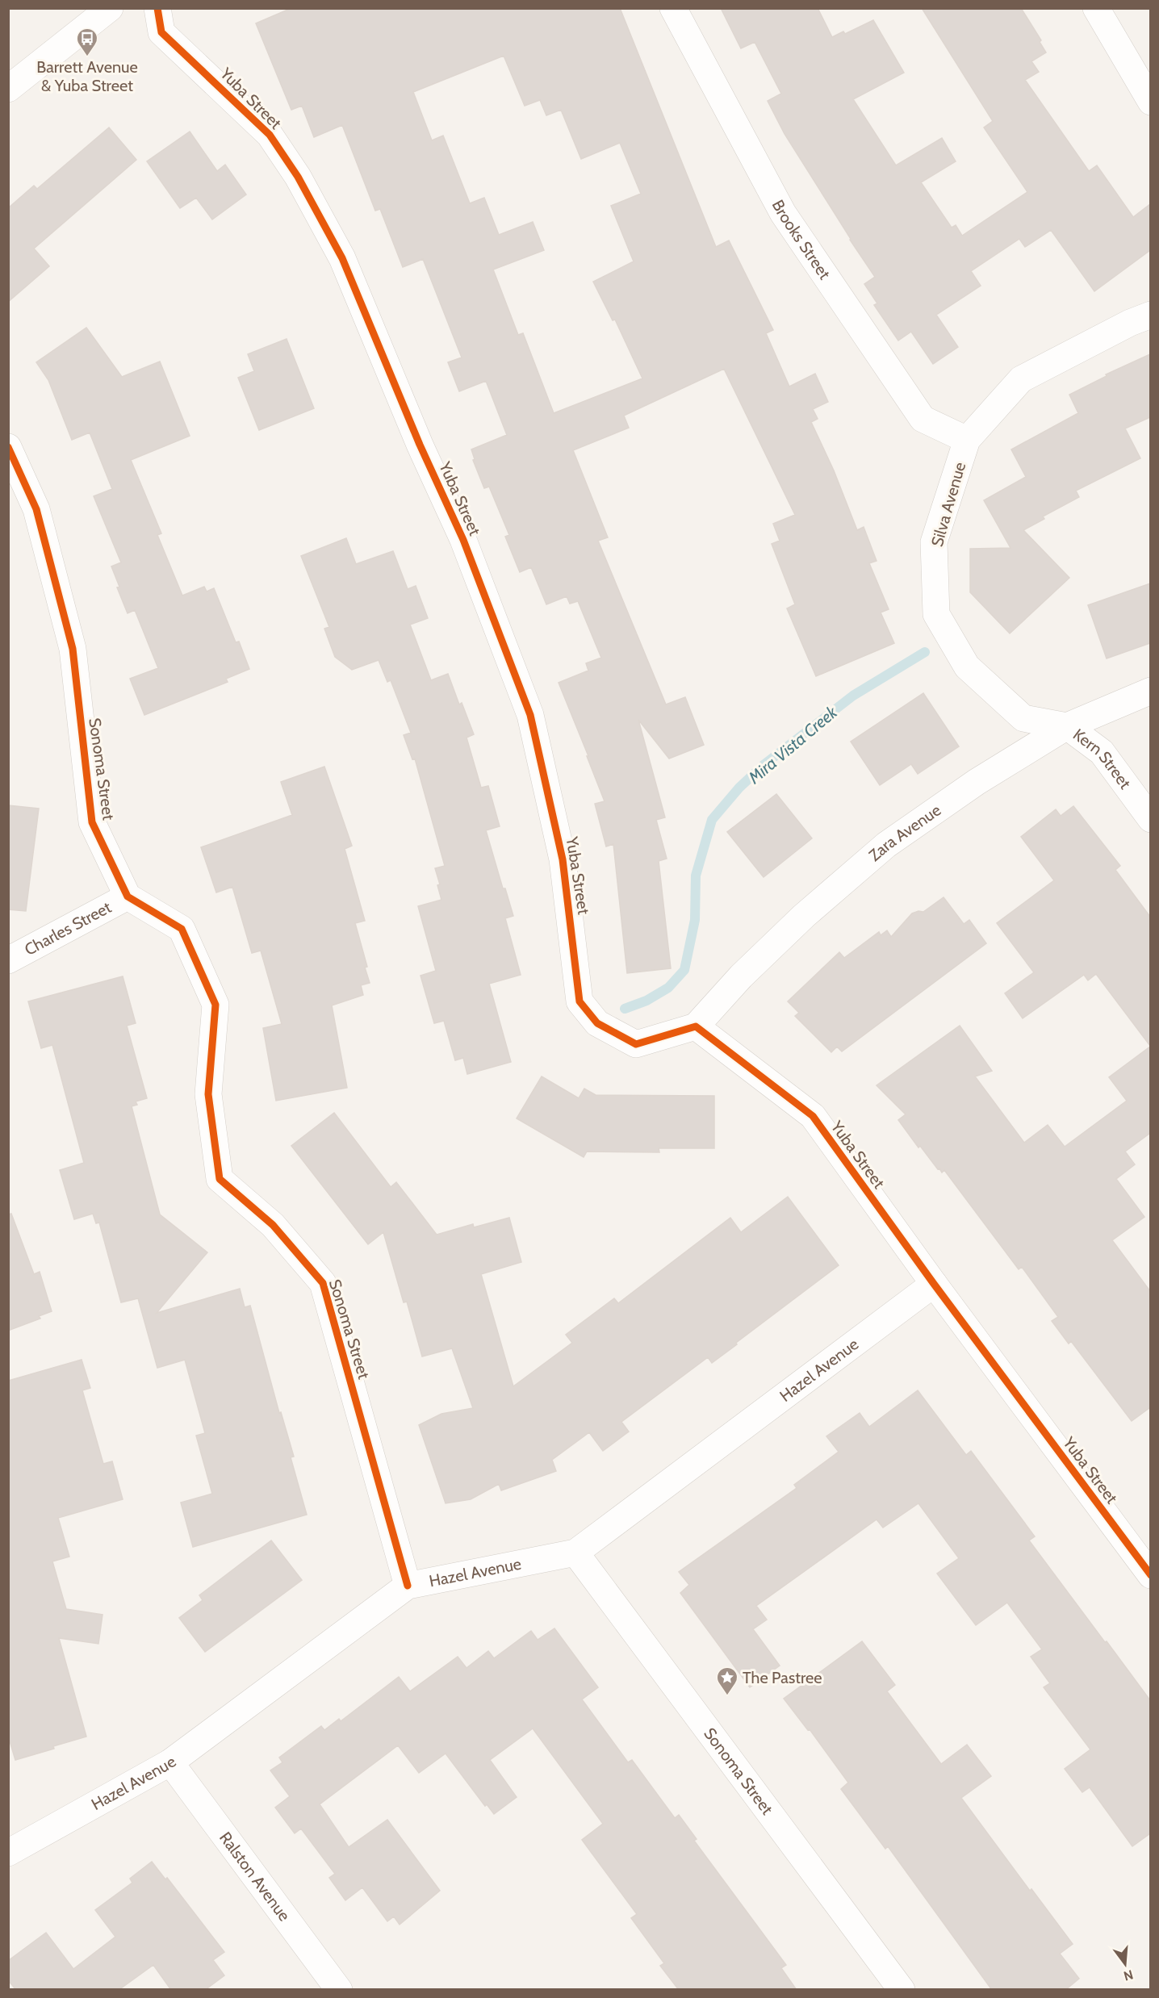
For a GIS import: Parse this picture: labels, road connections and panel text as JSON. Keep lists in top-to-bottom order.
{
  "streets": {
    "street": [
      "Yuba Street",
      "Brooks Street",
      "Silva Avenue",
      "Kern Street",
      "Sonoma Street",
      "Zara Avenue",
      "Charles Street",
      "Hazel Avenue",
      "Ralston Avenue"
    ]
  },
  "crossings": [
    ["Yuba Street", "Zara Avenue"],
    ["Yuba Street", "Hazel Avenue"],
    ["Brooks Street", "Silva Avenue"],
    ["Silva Avenue", "Kern Street"],
    ["Silva Avenue", "Zara Avenue"],
    ["Kern Street", "Zara Avenue"],
    ["Sonoma Street", "Charles Street"],
    ["Sonoma Street", "Hazel Avenue"],
    ["Hazel Avenue", "Ralston Avenue"]
  ],
  "water": ["Mira Vista Creek"],
  "places": {
    "bus stop": ["Barrett Avenue & Yuba Street"],
    "place": ["The Pastree"]
  },
  "north": "bottom"
}
